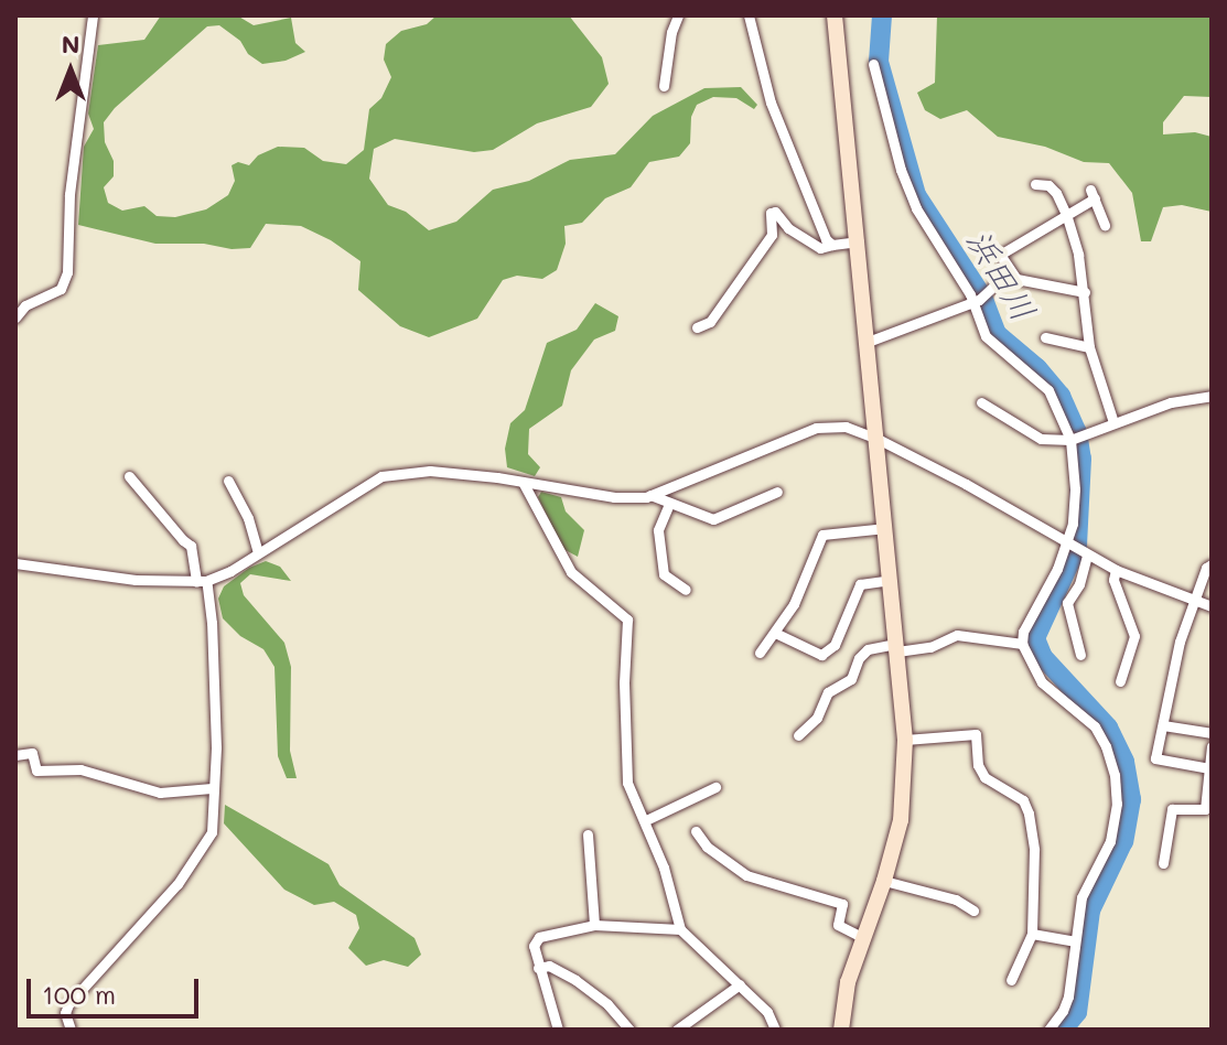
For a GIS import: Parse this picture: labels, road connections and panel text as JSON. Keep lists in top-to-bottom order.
{
  "water": ["浜田川"],
  "scale_bar": "100 m",
  "north": "top"
}
